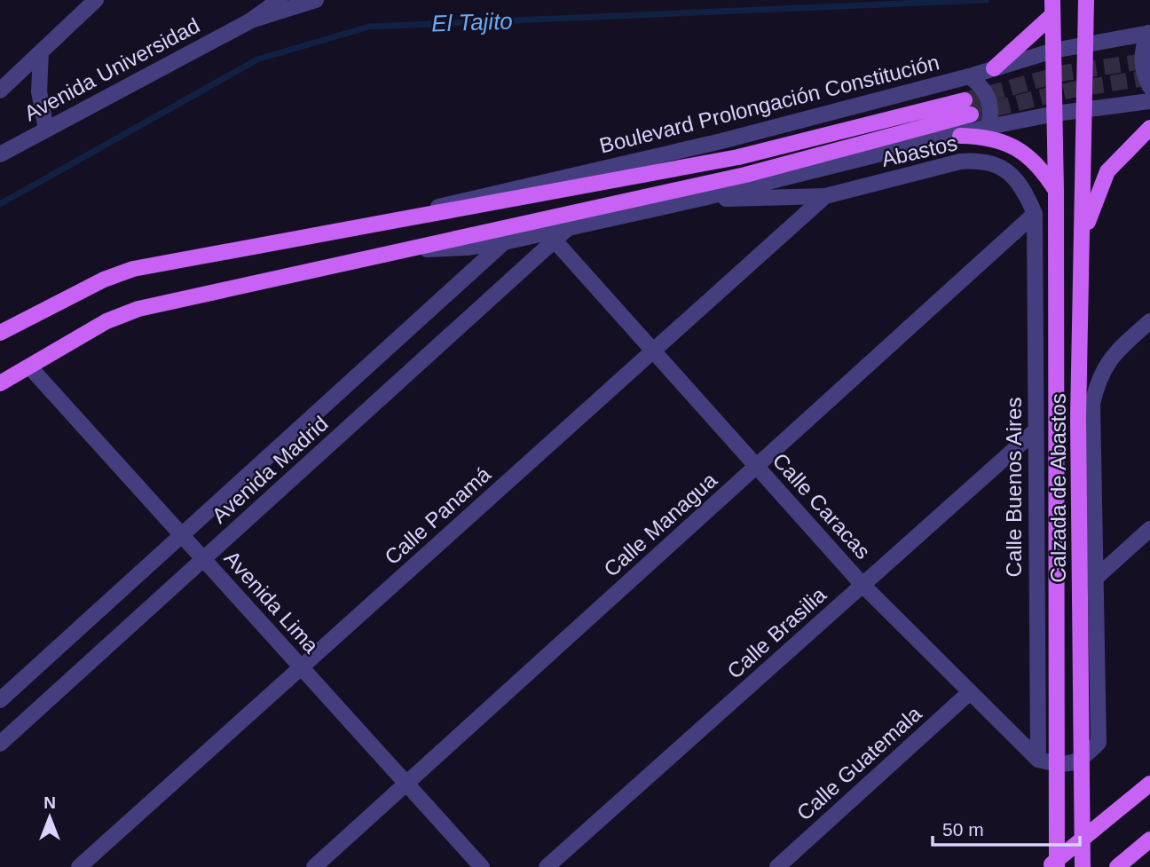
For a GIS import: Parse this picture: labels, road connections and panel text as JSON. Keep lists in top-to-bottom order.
{
  "streets": {
    "main road": ["Boulevard Prolongación Constitución", "Calzada de Abastos"],
    "street": [
      "Avenida Universidad",
      "Abastos",
      "Avenida Madrid",
      "Calle Buenos Aires",
      "Calle Caracas",
      "Calle Panamá",
      "Calle Managua",
      "Avenida Lima",
      "Calle Brasilia",
      "Calle Guatemala"
    ]
  },
  "crossings": [
    ["Boulevard Prolongación Constitución", "Avenida Madrid"],
    ["Boulevard Prolongación Constitución", "Calzada de Abastos"],
    ["Boulevard Prolongación Constitución", "Avenida Lima"],
    ["Abastos", "Calle Buenos Aires"],
    ["Abastos", "Calle Panamá"],
    ["Abastos", "Calle Managua"],
    ["Avenida Madrid", "Calle Caracas"],
    ["Avenida Madrid", "Avenida Lima"],
    ["Calle Buenos Aires", "Calle Caracas"],
    ["Calle Buenos Aires", "Calle Managua"],
    ["Calle Buenos Aires", "Calle Brasilia"],
    ["Calzada de Abastos", "Calle Caracas"],
    ["Calle Caracas", "Calle Panamá"],
    ["Calle Caracas", "Calle Managua"],
    ["Calle Caracas", "Calle Brasilia"],
    ["Calle Caracas", "Calle Guatemala"],
    ["Calle Panamá", "Avenida Lima"],
    ["Calle Managua", "Avenida Lima"]
  ],
  "water": ["El Tajito"],
  "scale_bar": "50 m",
  "north": "top"
}
